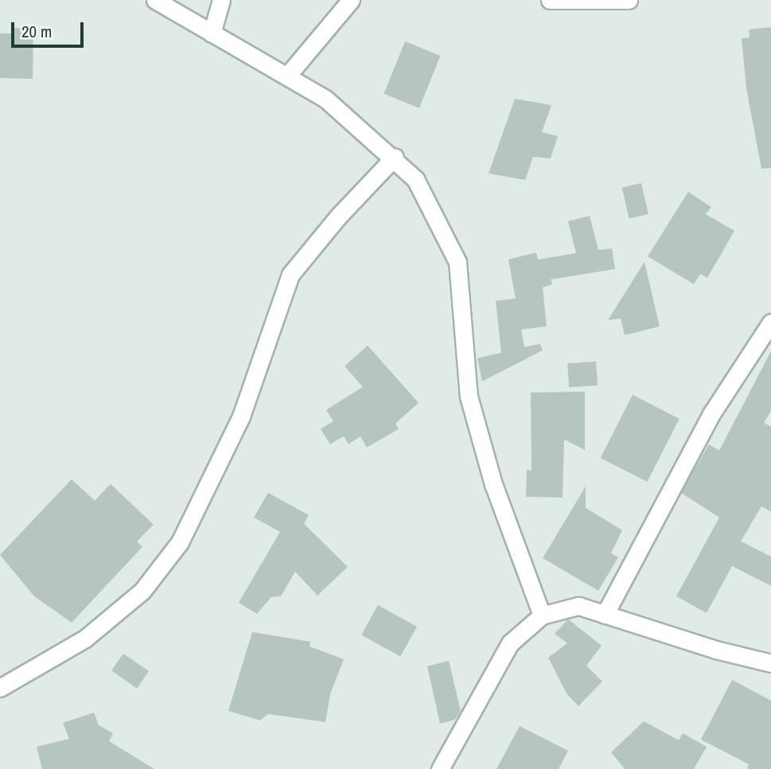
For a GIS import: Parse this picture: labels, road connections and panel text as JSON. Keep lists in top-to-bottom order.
{
  "scale_bar": "20 m"
}
